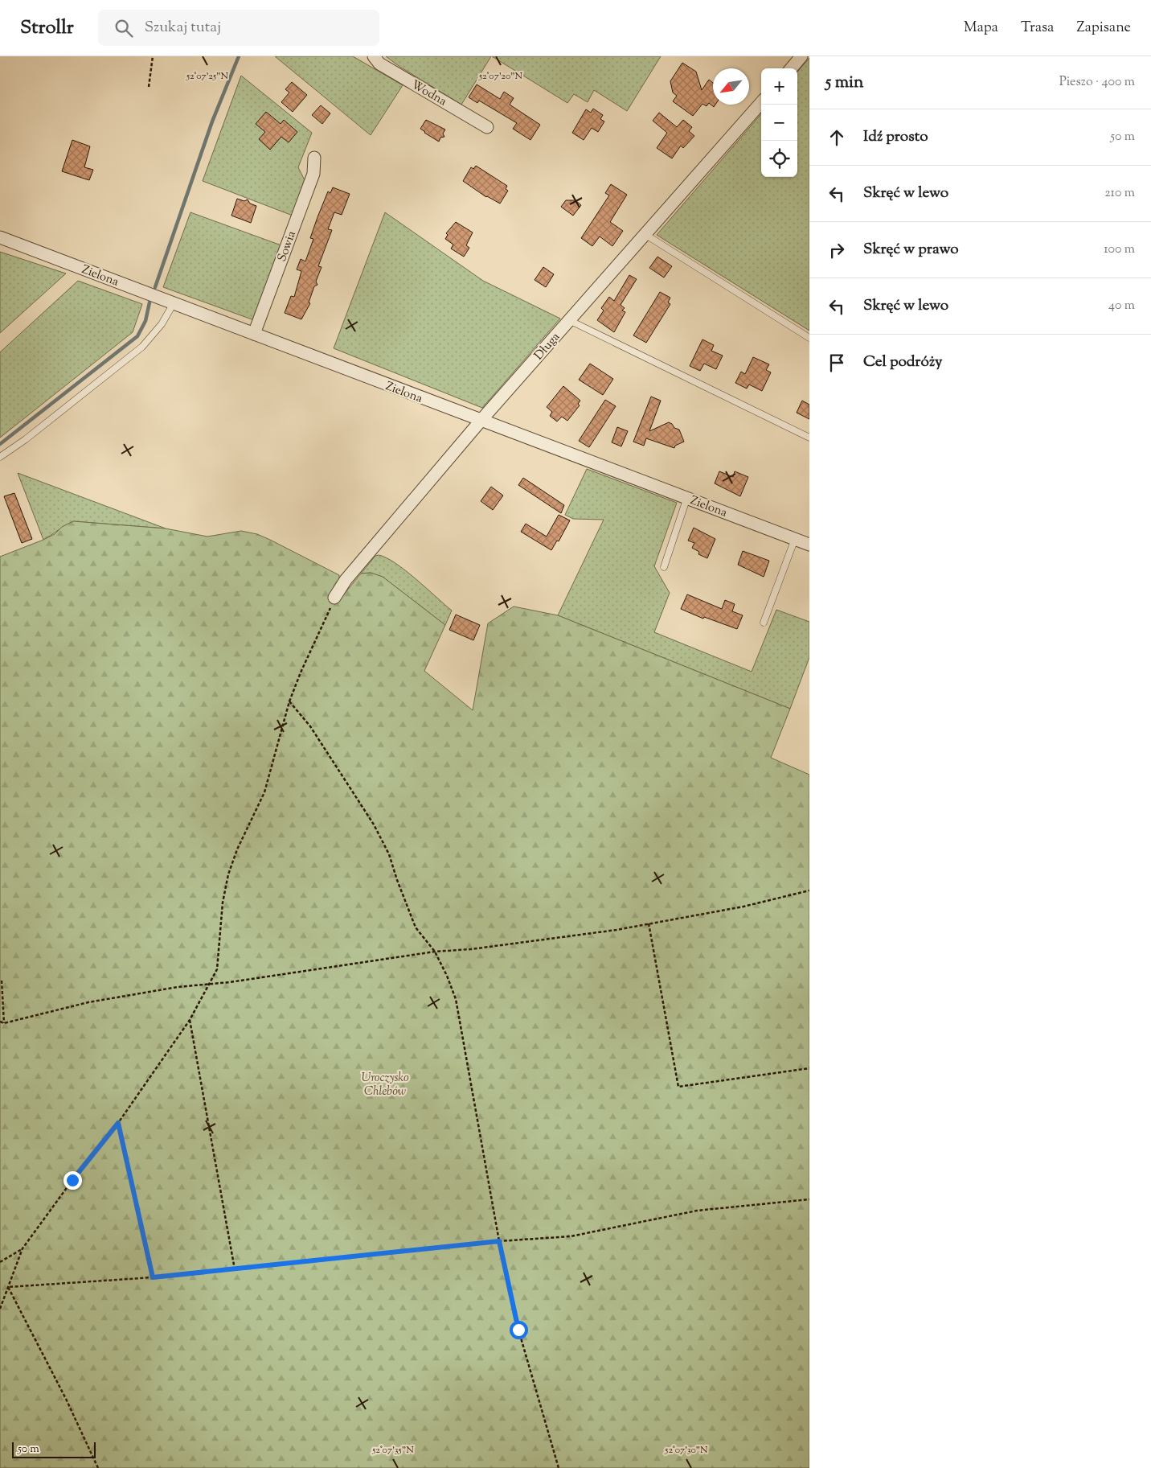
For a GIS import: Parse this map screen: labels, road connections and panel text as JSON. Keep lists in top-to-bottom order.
{
  "streets": {
    "street": [
      "Wodna",
      "Sowia",
      "Zielona",
      "Długa"
    ]
  },
  "crossings": [
    ["Sowia", "Zielona"],
    ["Zielona", "Długa"]
  ],
  "parks": ["Uroczysko Chlebów"],
  "scale_bar": "50 m",
  "north": "bottom left",
  "page": {
    "header": "Strollr",
    "search": "Szukaj tutaj",
    "nav": ["Mapa", "Trasa", "Zapisane"],
    "heading": ["5 min", "Pieszo · 400 m"],
    "map_buttons": ["+", "−"],
    "list": [
      ["Idź prosto", "50 m"],
      ["Skręć w lewo", "210 m"],
      ["Skręć w prawo", "100 m"],
      ["Skręć w lewo", "40 m"],
      "Cel podróży"
    ],
    "scale": "50 m"
  },
  "coordinates": [
    "52°07'25\"N",
    "52°07'20\"N",
    "52°07'35\"N",
    "52°07'30\"N"
  ]
}
